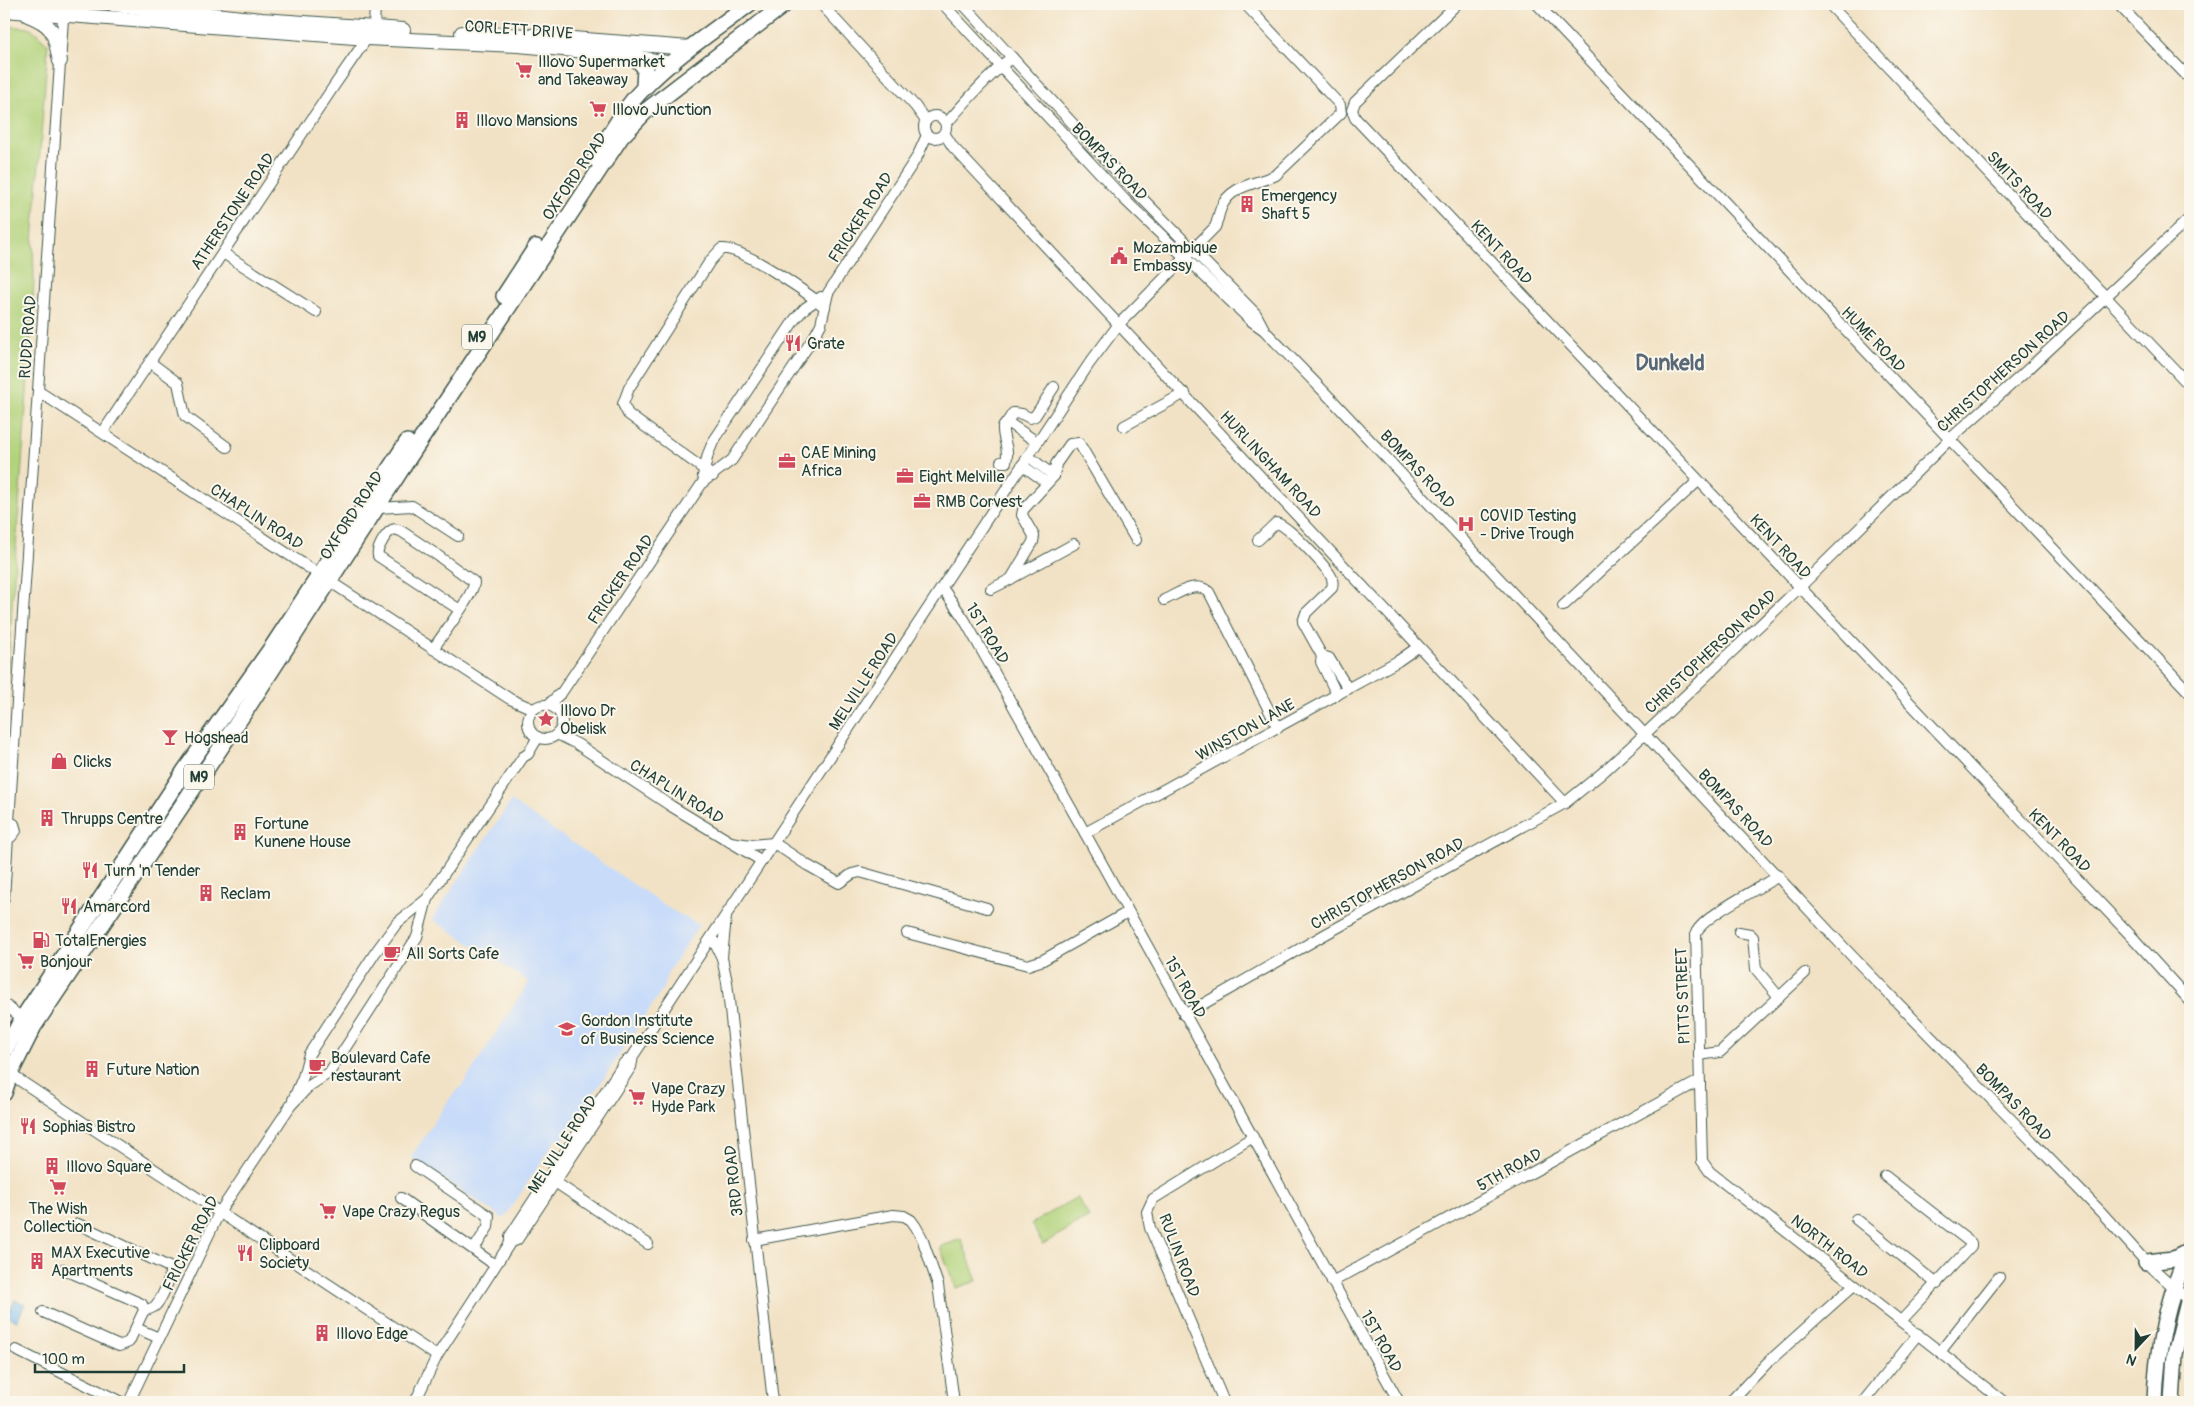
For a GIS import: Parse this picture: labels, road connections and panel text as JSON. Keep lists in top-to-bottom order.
{
  "streets": {
    "main road": ["CORLETT DRIVE", "OXFORD ROAD", "M9"],
    "street": [
      "BOMPAS ROAD",
      "SMITS ROAD",
      "ATHERSTONE ROAD",
      "FRICKER ROAD",
      "KENT ROAD",
      "RUDD ROAD",
      "HUME ROAD",
      "CHRISTOPHERSON ROAD",
      "HURLINGHAM ROAD",
      "CHAPLIN ROAD",
      "1ST ROAD",
      "MELVILLE ROAD",
      "WINSTON LANE",
      "PITTS STREET",
      "5TH ROAD",
      "3RD ROAD",
      "NORTH ROAD",
      "RULIN ROAD"
    ]
  },
  "crossings": [
    ["CORLETT DRIVE", "OXFORD ROAD"],
    ["CORLETT DRIVE", "ATHERSTONE ROAD"],
    ["CORLETT DRIVE", "RUDD ROAD"],
    ["BOMPAS ROAD", "FRICKER ROAD"],
    ["BOMPAS ROAD", "CHRISTOPHERSON ROAD"],
    ["BOMPAS ROAD", "MELVILLE ROAD"],
    ["BOMPAS ROAD", "PITTS STREET"],
    ["OXFORD ROAD", "CHAPLIN ROAD"],
    ["SMITS ROAD", "CHRISTOPHERSON ROAD"],
    ["ATHERSTONE ROAD", "CHAPLIN ROAD"],
    ["FRICKER ROAD", "HURLINGHAM ROAD"],
    ["FRICKER ROAD", "CHAPLIN ROAD"],
    ["KENT ROAD", "CHRISTOPHERSON ROAD"],
    ["KENT ROAD", "MELVILLE ROAD"],
    ["RUDD ROAD", "CHAPLIN ROAD"],
    ["HUME ROAD", "CHRISTOPHERSON ROAD"],
    ["CHRISTOPHERSON ROAD", "HURLINGHAM ROAD"],
    ["CHRISTOPHERSON ROAD", "1ST ROAD"],
    ["HURLINGHAM ROAD", "MELVILLE ROAD"],
    ["HURLINGHAM ROAD", "WINSTON LANE"],
    ["CHAPLIN ROAD", "MELVILLE ROAD"],
    ["1ST ROAD", "MELVILLE ROAD"],
    ["1ST ROAD", "WINSTON LANE"],
    ["1ST ROAD", "5TH ROAD"],
    ["1ST ROAD", "RULIN ROAD"],
    ["MELVILLE ROAD", "3RD ROAD"],
    ["PITTS STREET", "5TH ROAD"],
    ["PITTS STREET", "NORTH ROAD"],
    ["5TH ROAD", "NORTH ROAD"]
  ],
  "districts": ["Dunkeld"],
  "places": {
    "supermarket": [
      "Illovo Supermarket and Takeaway",
      "Illovo Junction",
      "Bonjour",
      "Vape Crazy Hyde Park",
      "The Wish Collection",
      "Vape Crazy Regus"
    ],
    "building": [
      "Illovo Mansions",
      "Emergency Shaft 5",
      "Thrupps Centre",
      "Fortune Kunene House",
      "Reclam",
      "Future Nation",
      "Illovo Square",
      "MAX Executive Apartments",
      "Illovo Edge"
    ],
    "public building": ["Mozambique Embassy"],
    "restaurant": [
      "Grate",
      "Turn 'n Tender",
      "Amarcord",
      "Sophias Bistro",
      "Clipboard Society"
    ],
    "office": ["CAE Mining Africa", "Eight Melville", "RMB Corvest"],
    "hospital": ["COVID Testing - Drive Trough"],
    "place": ["Illovo Dr Obelisk"],
    "bar": ["Hogshead"],
    "shop": ["Clicks"],
    "fuel station": ["TotalEnergies"],
    "cafe": ["All Sorts Cafe", "Boulevard Cafe restaurant"],
    "school or university": ["Gordon Institute of Business Science"]
  },
  "scale_bar": "100 m",
  "north": "bottom"
}
